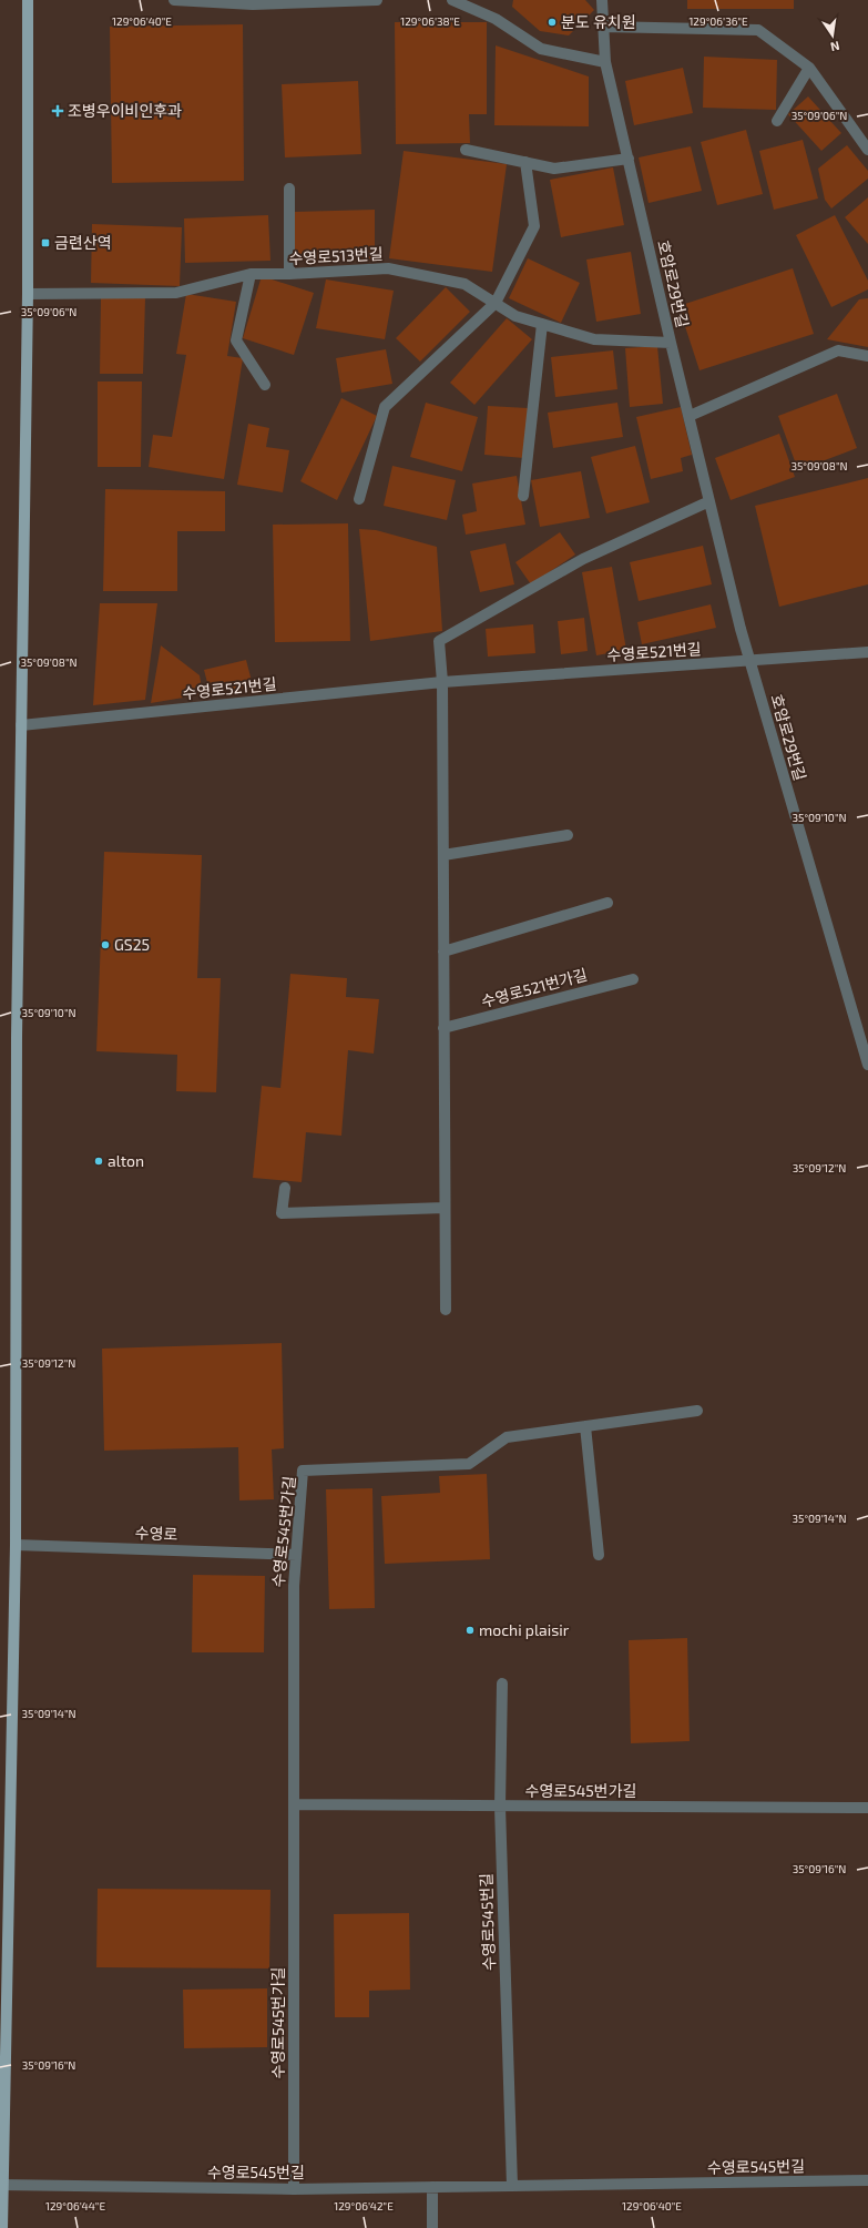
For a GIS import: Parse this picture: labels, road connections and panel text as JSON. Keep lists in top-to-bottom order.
{
  "streets": {
    "street": [
      "수영로513번길",
      "호암로29번길",
      "수영로521번길",
      "수영로521번가길",
      "수영로545번가길",
      "수영로",
      "수영로545번길"
    ]
  },
  "crossings": [
    ["수영로513번길", "호암로29번길"],
    ["호암로29번길", "수영로521번길"],
    ["수영로545번가길", "수영로"],
    ["수영로545번가길", "수영로545번길"]
  ],
  "places": {
    "other": [
      "분도 유치원",
      "GS25",
      "alton",
      "mochi plaisir"
    ],
    "health": ["조병우이비인후과"],
    "transit": ["금련산역"]
  },
  "north": "bottom",
  "coordinates": [
    "129°06'40\"E",
    "129°06'38\"E",
    "129°06'36\"E",
    "35°09'06\"N",
    "35°09'08\"N",
    "35°09'10\"N",
    "35°09'12\"N",
    "35°09'14\"N",
    "35°09'16\"N",
    "129°06'44\"E",
    "129°06'42\"E"
  ]
}
